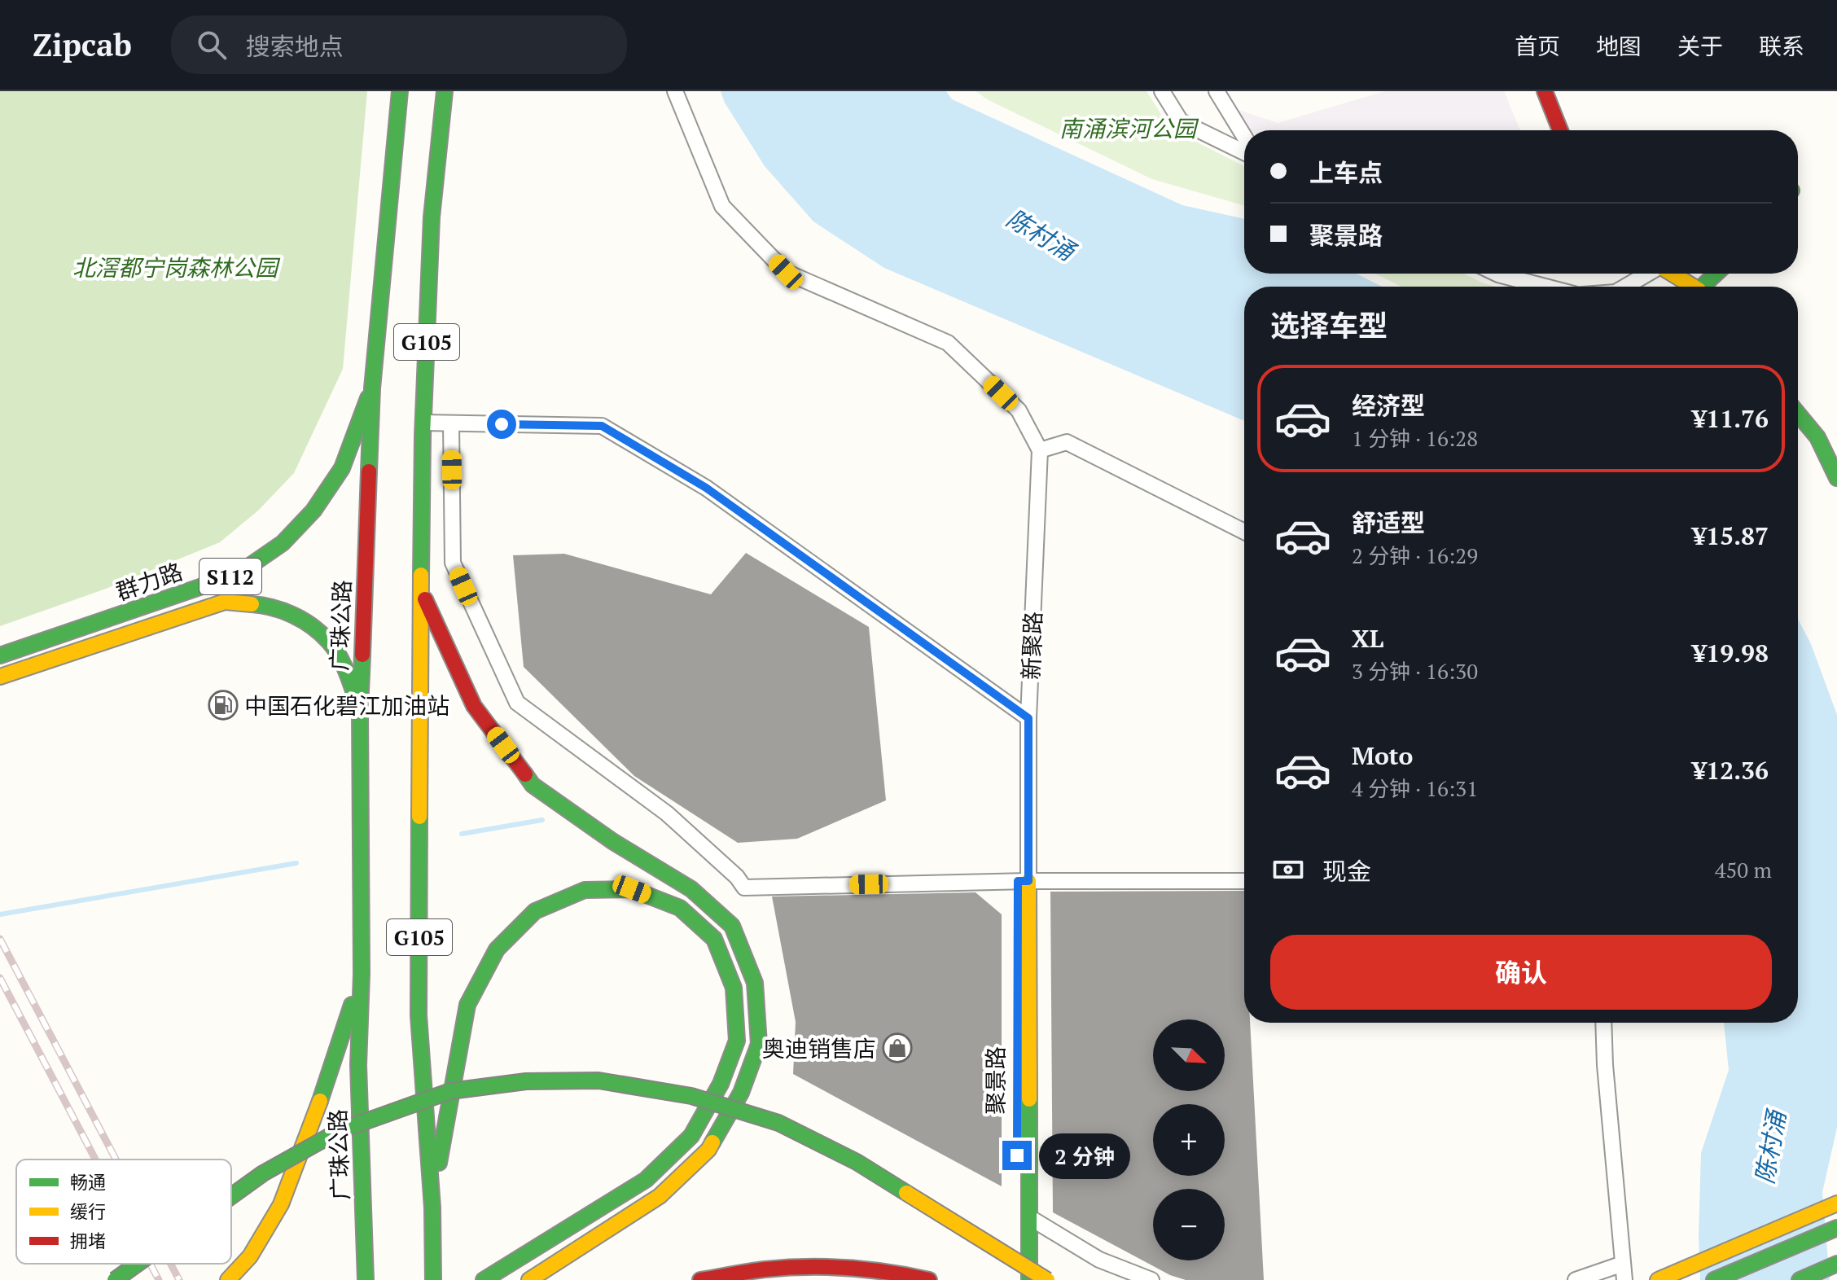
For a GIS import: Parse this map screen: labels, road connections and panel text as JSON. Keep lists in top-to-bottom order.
{
  "streets": {
    "main road": [
      "G105",
      "S112",
      "群力路",
      "广珠公路",
      "聚景路"
    ],
    "street": ["新聚路"]
  },
  "crossings": [
    ["群力路", "广珠公路"],
    ["新聚路", "聚景路"]
  ],
  "water": ["陈村涌"],
  "parks": ["南涌滨河公园", "北滘都宁岗森林公园"],
  "places": {
    "fuel station": ["中国石化碧江加油站"],
    "shop": ["奥迪销售店"]
  },
  "legend": ["畅通", "缓行", "拥堵"],
  "north": "bottom right",
  "page": {
    "header": "Zipcab",
    "search": "搜索地点",
    "nav": [
      "首页",
      "地图",
      "关于",
      "联系"
    ],
    "banner": ["上车点", "聚景路"],
    "heading": "选择车型",
    "list": [
      {
        "name": "经济型",
        "note": "1 分钟 · 16:28",
        "value": "¥11.76"
      },
      {
        "name": "舒适型",
        "note": "2 分钟 · 16:29",
        "value": "¥15.87"
      },
      {
        "name": "XL",
        "note": "3 分钟 · 16:30",
        "value": "¥19.98"
      },
      {
        "name": "Moto",
        "note": "4 分钟 · 16:31",
        "value": "¥12.36"
      }
    ],
    "pay": ["现金", "450 m"],
    "buttons": "确认",
    "map_buttons": ["+", "−"],
    "bubble": "2 分钟"
  }
}
